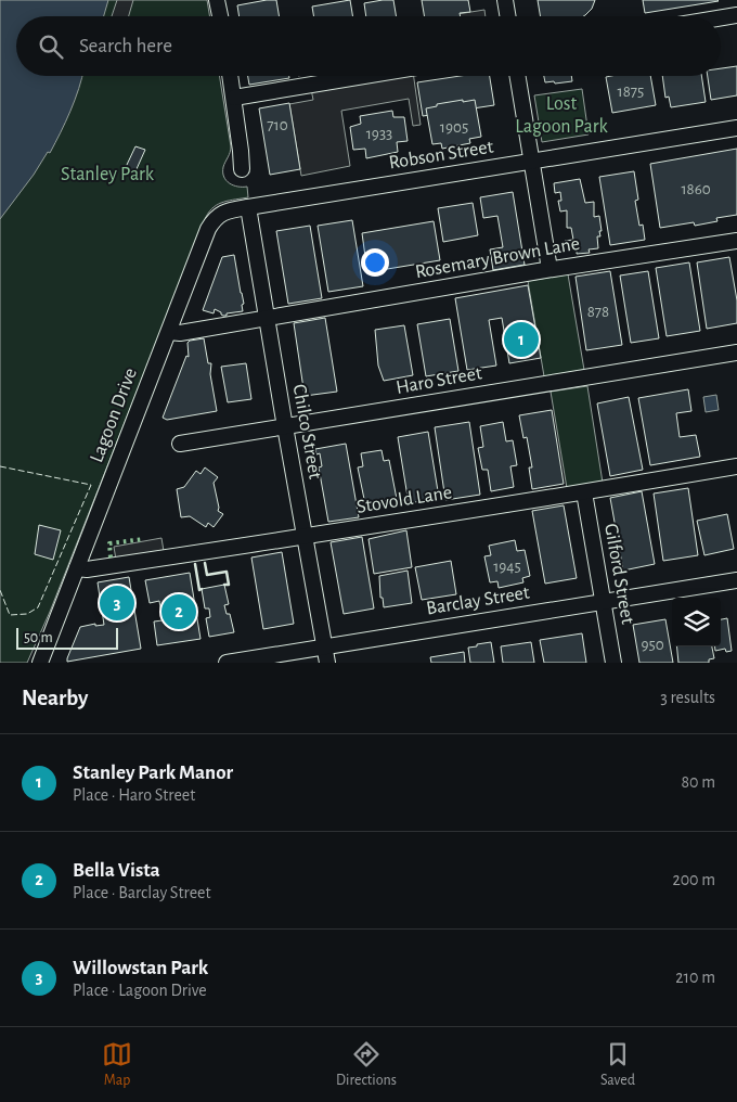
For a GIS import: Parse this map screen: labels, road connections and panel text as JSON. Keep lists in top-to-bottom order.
{
  "streets": {
    "street": [
      "Robson Street",
      "Rosemary Brown Lane",
      "Haro Street",
      "Lagoon Drive",
      "Chilco Street",
      "Stovold Lane",
      "Gilford Street",
      "Barclay Street"
    ]
  },
  "crossings": [
    ["Robson Street", "Lagoon Drive"],
    ["Robson Street", "Chilco Street"],
    ["Rosemary Brown Lane", "Lagoon Drive"],
    ["Rosemary Brown Lane", "Chilco Street"],
    ["Haro Street", "Chilco Street"],
    ["Lagoon Drive", "Chilco Street"],
    ["Lagoon Drive", "Stovold Lane"],
    ["Chilco Street", "Stovold Lane"],
    ["Chilco Street", "Barclay Street"],
    ["Stovold Lane", "Gilford Street"],
    ["Gilford Street", "Barclay Street"]
  ],
  "parks": ["Lost Lagoon Park", "Stanley Park"],
  "house_numbers": [
    "1875",
    "710",
    "1905",
    "1933",
    "1860",
    "878",
    "1945",
    "950"
  ],
  "scale_bar": "50 m",
  "page": {
    "search": "Search here",
    "pins": ["1", "3", "2"],
    "scale": "50 m",
    "heading": ["Nearby", "3 results"],
    "list": [
      {
        "mark": "1",
        "name": "Stanley Park Manor",
        "note": "Place · Haro Street",
        "value": "80 m"
      },
      {
        "mark": "2",
        "name": "Bella Vista",
        "note": "Place · Barclay Street",
        "value": "200 m"
      },
      {
        "mark": "3",
        "name": "Willowstan Park",
        "note": "Place · Lagoon Drive",
        "value": "210 m"
      }
    ],
    "nav": ["Map", "Directions", "Saved"]
  }
}
